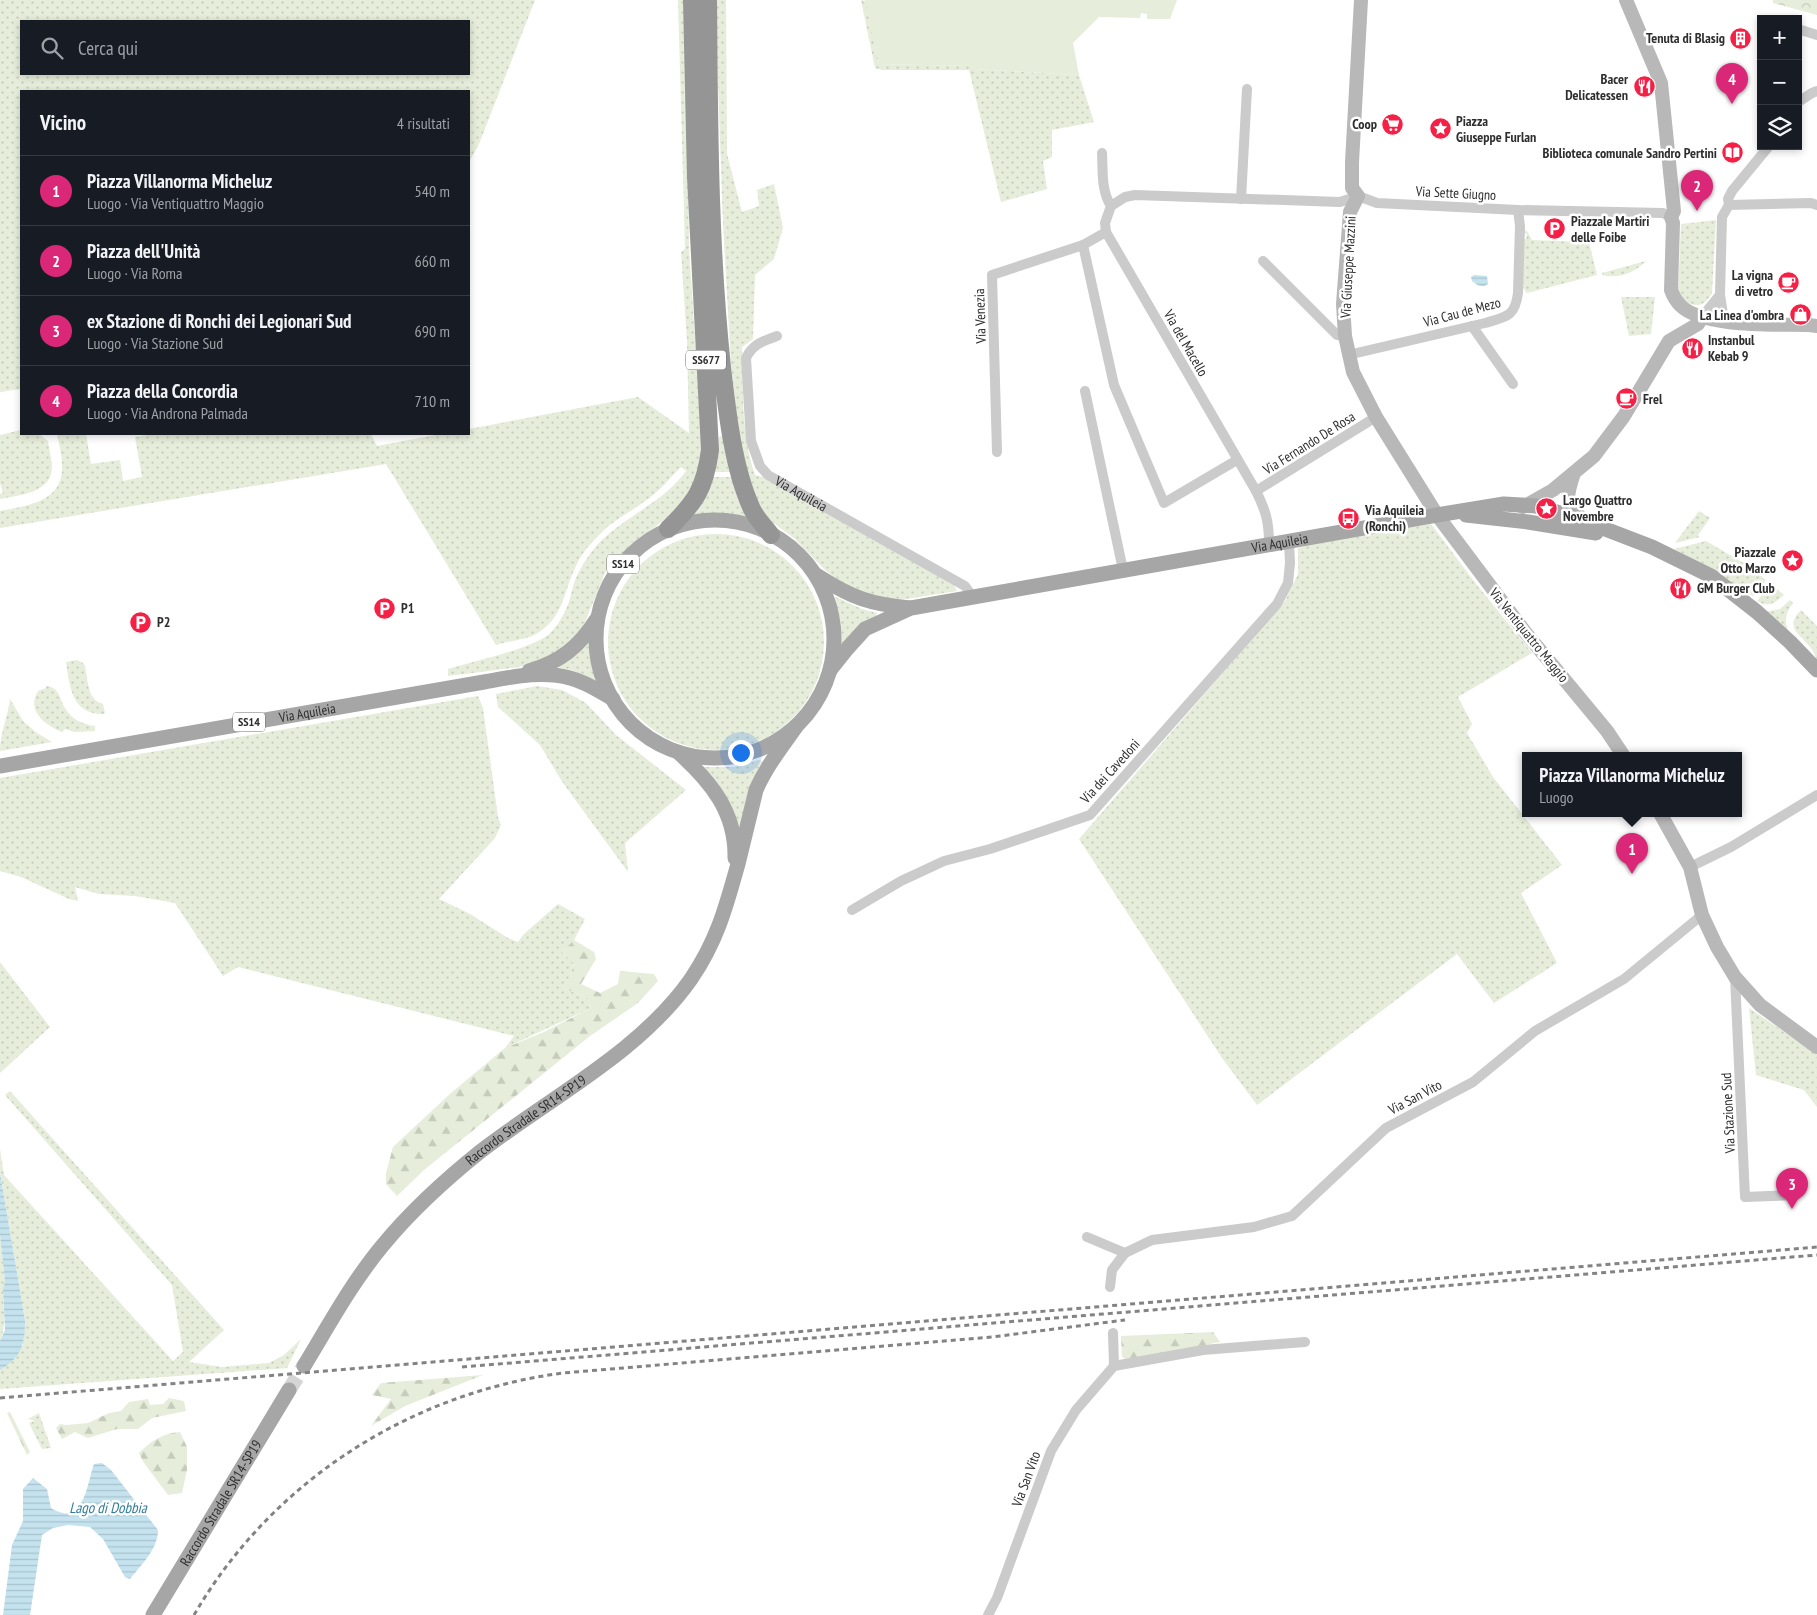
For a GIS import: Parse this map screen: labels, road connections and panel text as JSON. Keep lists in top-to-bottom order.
{
  "streets": {
    "highway": ["SS677"],
    "main road": ["Via Aquileia", "SS14", "Raccordo Stradale SR14-SP19"],
    "street": [
      "Via Sette Giugno",
      "Via Giuseppe Mazzini",
      "Via Cau de Mezo",
      "Via Venezia",
      "Via del Macello",
      "Via Fernando De Rosa",
      "Via Ventiquattro Maggio",
      "Via dei Cavedoni",
      "Via San Vito",
      "Via Stazione Sud"
    ]
  },
  "crossings": [
    ["Via Sette Giugno", "Via Giuseppe Mazzini"],
    ["Via Sette Giugno", "Via Cau de Mezo"],
    ["Via Giuseppe Mazzini", "Via Cau de Mezo"],
    ["Via Giuseppe Mazzini", "Via Fernando De Rosa"],
    ["Via Giuseppe Mazzini", "Via Aquileia"],
    ["Via Giuseppe Mazzini", "Via Ventiquattro Maggio"],
    ["Via Venezia", "Via del Macello"],
    ["Via del Macello", "Via Fernando De Rosa"],
    ["Via del Macello", "Via Aquileia"],
    ["SS677", "SS14"],
    ["Via Aquileia", "SS14"],
    ["Via Aquileia", "Via Ventiquattro Maggio"],
    ["Via Aquileia", "Via dei Cavedoni"],
    ["SS14", "Raccordo Stradale SR14-SP19"]
  ],
  "water": ["Lago di Dobbia"],
  "places": {
    "building": ["Tenuta di Blasig"],
    "restaurant": ["Bacer Delicatessen", "Instanbul Kebab 9", "GM Burger Club"],
    "supermarket": ["Coop"],
    "place": ["Piazza Giuseppe Furlan", "Largo Quattro Novembre", "Piazzale Otto Marzo"],
    "library": ["Biblioteca comunale Sandro Pertini"],
    "parking": ["Piazzale Martiri delle Foibe", "P1", "P2"],
    "cafe": ["La vigna di vetro", "Frel"],
    "shop": ["La Linea d'ombra"],
    "bus stop": ["Via Aquileia (Ronchi)"]
  },
  "page": {
    "map_buttons": ["+", "−"],
    "search": "Cerca qui",
    "pins": [
      "4",
      "2",
      "1",
      "3"
    ],
    "heading": ["Vicino", "4 risultati"],
    "list": [
      {
        "mark": "1",
        "name": "Piazza Villanorma Micheluz",
        "note": "Luogo · Via Ventiquattro Maggio",
        "value": "540 m"
      },
      {
        "mark": "2",
        "name": "Piazza dell'Unità",
        "note": "Luogo · Via Roma",
        "value": "660 m"
      },
      {
        "mark": "3",
        "name": "ex Stazione di Ronchi dei Legionari Sud",
        "note": "Luogo · Via Stazione Sud",
        "value": "690 m"
      },
      {
        "mark": "4",
        "name": "Piazza della Concordia",
        "note": "Luogo · Via Androna Palmada",
        "value": "710 m"
      }
    ],
    "popup": ["Piazza Villanorma Micheluz", "Luogo"]
  }
}
